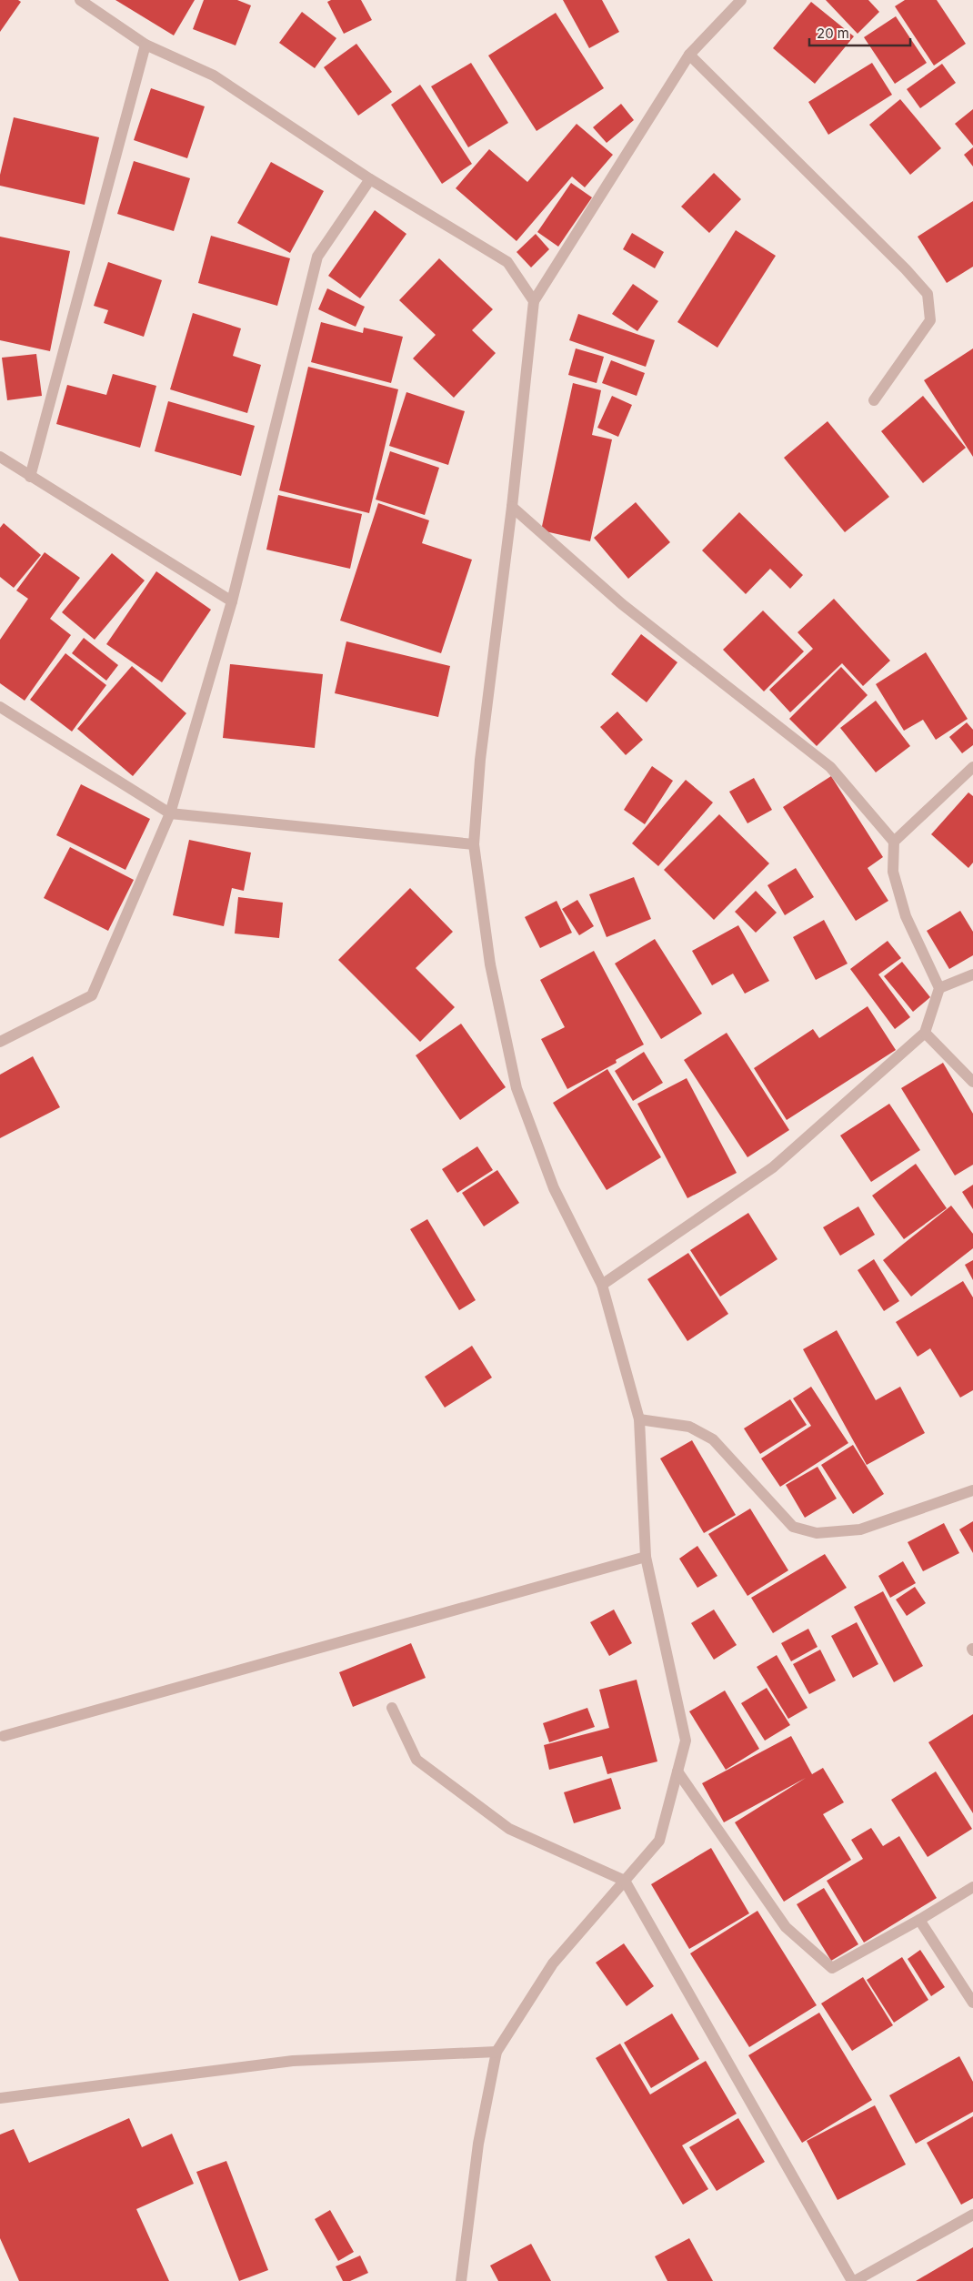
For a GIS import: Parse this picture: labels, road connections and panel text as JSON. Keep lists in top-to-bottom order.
{
  "scale_bar": "20 m"
}
